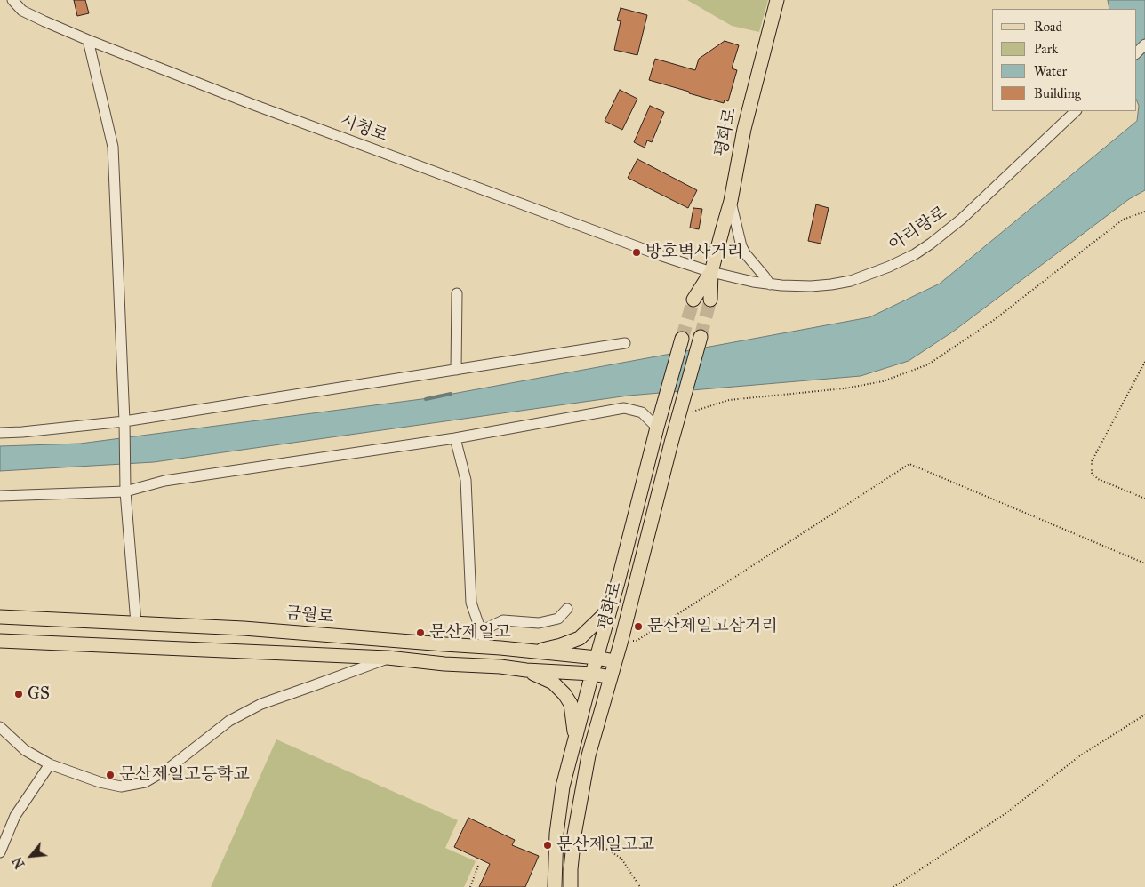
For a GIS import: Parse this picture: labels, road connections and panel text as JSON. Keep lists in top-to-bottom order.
{
  "streets": {
    "main road": ["평화로", "금월로"],
    "street": ["시청로", "아리랑로"]
  },
  "crossings": [
    ["시청로", "평화로"],
    ["시청로", "아리랑로"],
    ["평화로", "아리랑로"],
    ["평화로", "금월로"]
  ],
  "places": [
    "방호벽사거리",
    "문산제일고삼거리",
    "문산제일고",
    "GS",
    "문산제일고등학교",
    "문산제일고교"
  ],
  "legend": [
    "Road",
    "Park",
    "Water",
    "Building"
  ],
  "north": "bottom left"
}
